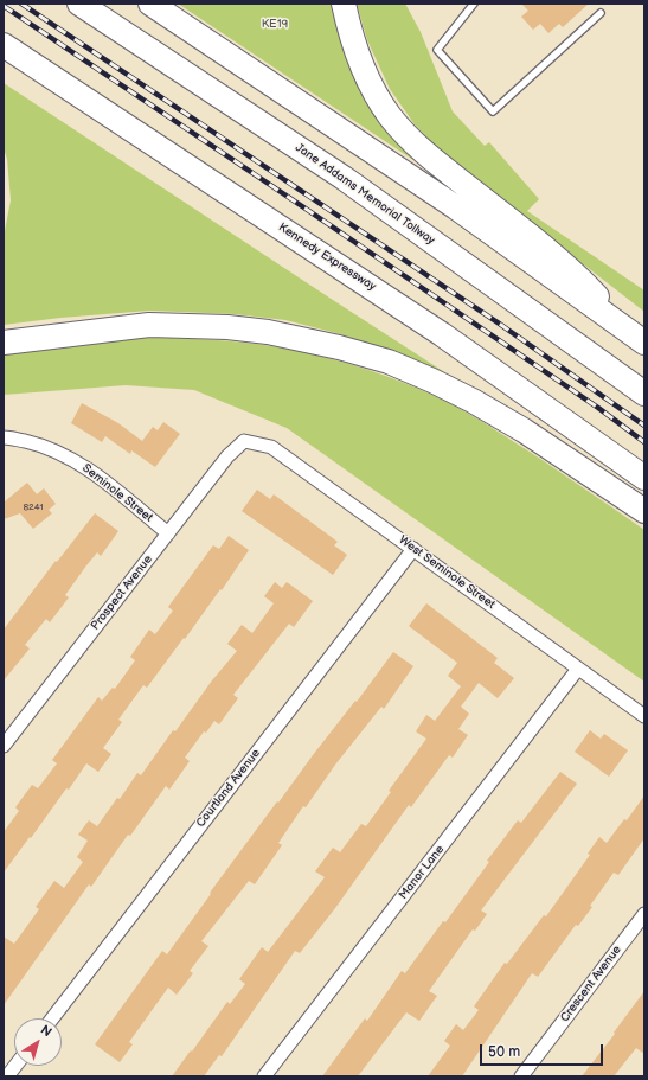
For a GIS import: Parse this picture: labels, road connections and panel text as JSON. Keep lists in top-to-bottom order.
{
  "streets": {
    "highway": ["Jane Addams Memorial Tollway", "Kennedy Expressway"],
    "street": [
      "Seminole Street",
      "West Seminole Street",
      "Prospect Avenue",
      "Courtland Avenue",
      "Manor Lane",
      "Crescent Avenue"
    ]
  },
  "crossings": [
    ["Seminole Street", "Prospect Avenue"],
    ["West Seminole Street", "Prospect Avenue"],
    ["West Seminole Street", "Courtland Avenue"],
    ["West Seminole Street", "Manor Lane"]
  ],
  "parks": ["KE19"],
  "house_numbers": ["8241"],
  "scale_bar": "50 m",
  "north": "top right"
}
